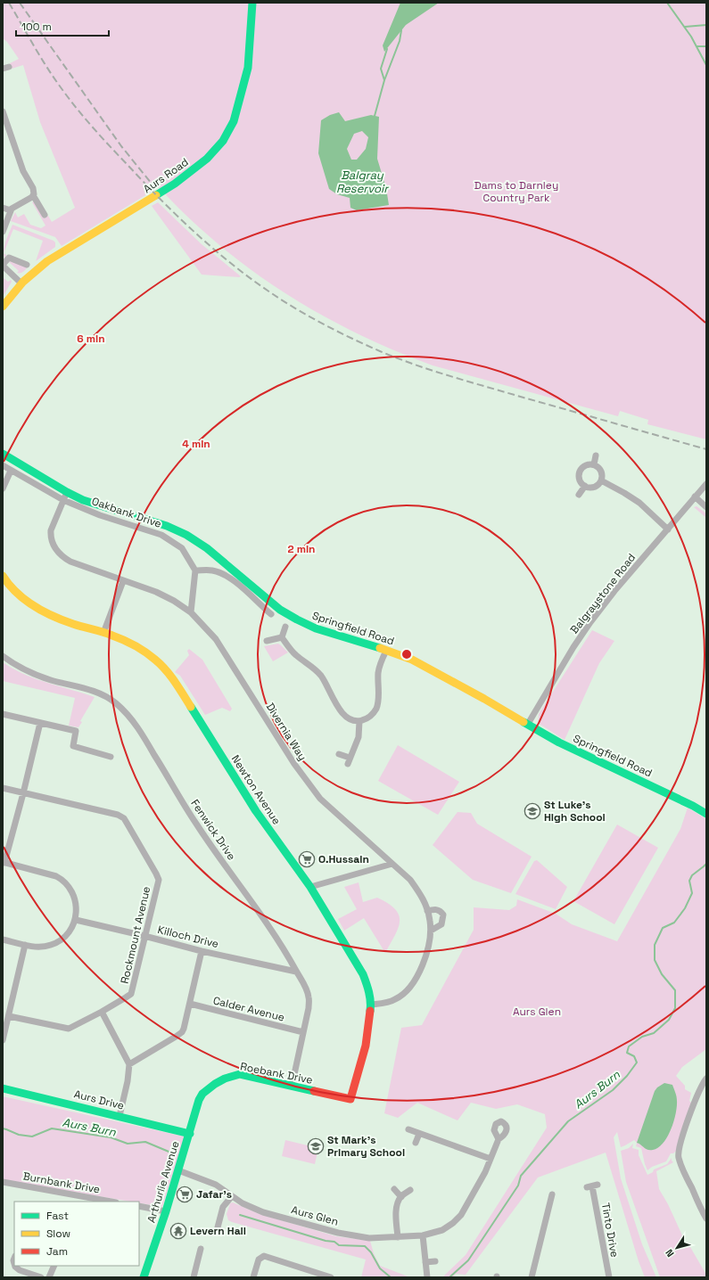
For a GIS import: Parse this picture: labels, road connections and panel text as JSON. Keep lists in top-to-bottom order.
{
  "streets": {
    "street": [
      "Aurs Road",
      "Oakbank Drive",
      "Balgraystone Road",
      "Springfield Road",
      "Divernia Way",
      "Newton Avenue",
      "Fenwick Drive",
      "Rockmount Avenue",
      "Killoch Drive",
      "Calder Avenue",
      "Roebank Drive",
      "Aurs Drive",
      "Arthurlie Avenue",
      "Burnbank Drive",
      "Aurs Glen",
      "Tinto Drive"
    ]
  },
  "crossings": [
    ["Oakbank Drive", "Divernia Way"],
    ["Balgraystone Road", "Springfield Road"],
    ["Springfield Road", "Divernia Way"],
    ["Divernia Way", "Newton Avenue"],
    ["Newton Avenue", "Roebank Drive"],
    ["Fenwick Drive", "Killoch Drive"],
    ["Fenwick Drive", "Calder Avenue"],
    ["Fenwick Drive", "Roebank Drive"],
    ["Rockmount Avenue", "Killoch Drive"],
    ["Roebank Drive", "Aurs Drive"],
    ["Roebank Drive", "Arthurlie Avenue"],
    ["Aurs Drive", "Arthurlie Avenue"],
    ["Arthurlie Avenue", "Aurs Glen"]
  ],
  "water": ["Balgray Reservoir", "Aurs Burn"],
  "parks": ["Dams to Darnley Country Park", "Aurs Glen"],
  "places": {
    "school or university": ["St Luke's High School", "St Mark's Primary School"],
    "supermarket": ["O.Hussain", "Jafar's"],
    "temple": ["Levern Hall"]
  },
  "legend": ["Fast", "Slow", "Jam"],
  "scale_bar": "100 m",
  "north": "bottom left",
  "rings": ["6 min", "4 min", "2 min"]
}
